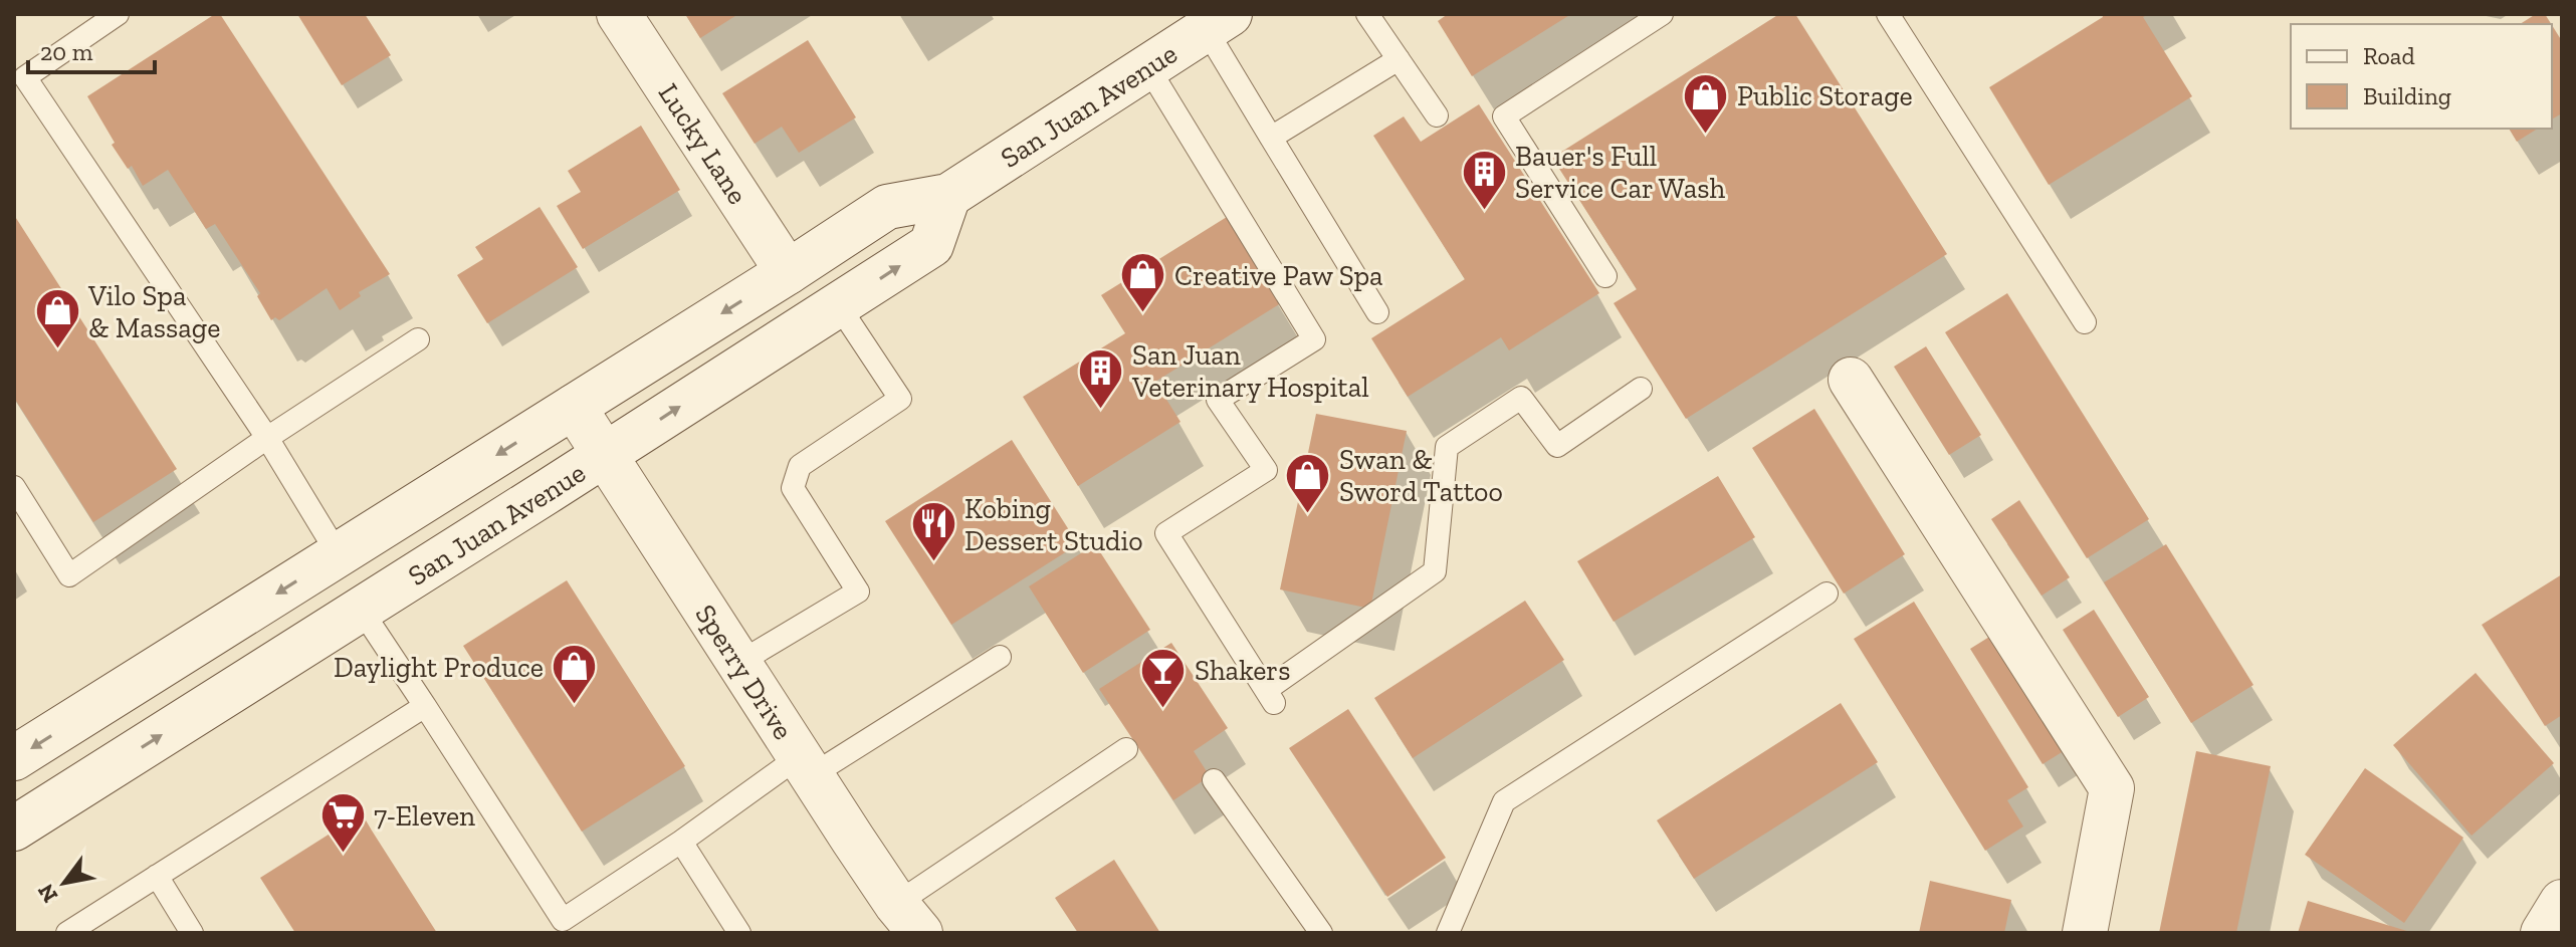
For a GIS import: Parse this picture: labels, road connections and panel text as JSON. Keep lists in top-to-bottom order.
{
  "streets": {
    "main road": ["San Juan Avenue", "Lucky Lane", "Sperry Drive"]
  },
  "crossings": [
    ["San Juan Avenue", "Lucky Lane"],
    ["San Juan Avenue", "Sperry Drive"]
  ],
  "places": {
    "shop": [
      "Public Storage",
      "Creative Paw Spa",
      "Vilo Spa & Massage",
      "Swan & Sword Tattoo",
      "Daylight Produce"
    ],
    "building": ["Bauer's Full Service Car Wash", "San Juan Veterinary Hospital"],
    "restaurant": ["Kobing Dessert Studio"],
    "bar": ["Shakers"],
    "supermarket": ["7-Eleven"]
  },
  "legend": ["Road", "Building"],
  "scale_bar": "20 m",
  "north": "bottom left"
}
